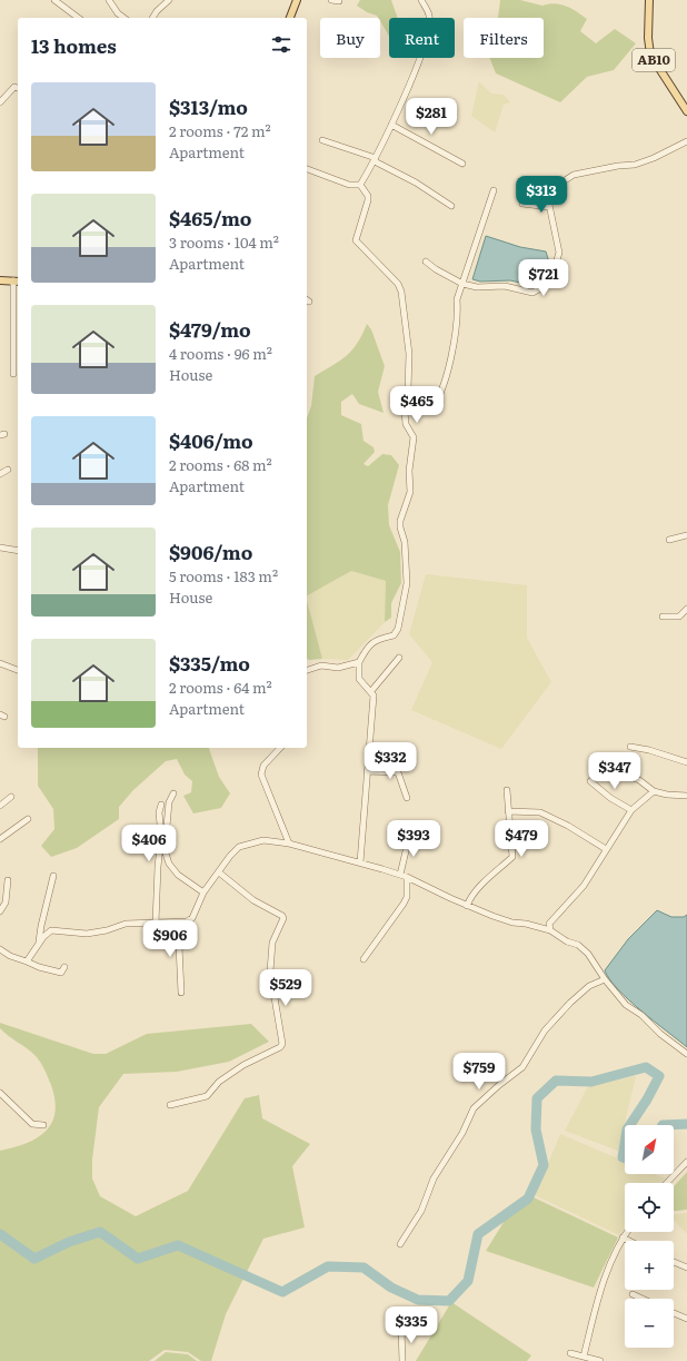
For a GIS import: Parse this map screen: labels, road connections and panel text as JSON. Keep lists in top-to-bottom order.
{
  "streets": {
    "main road": ["AB10"]
  },
  "north": "top right",
  "page": {
    "chip": ["Buy", "Rent", "Filters"],
    "heading": "13 homes",
    "list": [
      {
        "name": "$313/mo",
        "note": "2 rooms · 72 m² · Apartment"
      },
      {
        "name": "$465/mo",
        "note": "3 rooms · 104 m² · Apartment"
      },
      {
        "name": "$479/mo",
        "note": "4 rooms · 96 m² · House"
      },
      {
        "name": "$406/mo",
        "note": "2 rooms · 68 m² · Apartment"
      },
      {
        "name": "$906/mo",
        "note": "5 rooms · 183 m² · House"
      },
      {
        "name": "$335/mo",
        "note": "2 rooms · 64 m² · Apartment"
      }
    ],
    "price": [
      "$281",
      "$313",
      "$721",
      "$465",
      "$332",
      "$347",
      "$393",
      "$479",
      "$406",
      "$906",
      "$529",
      "$759",
      "$335"
    ],
    "map_buttons": ["+", "−"]
  }
}
